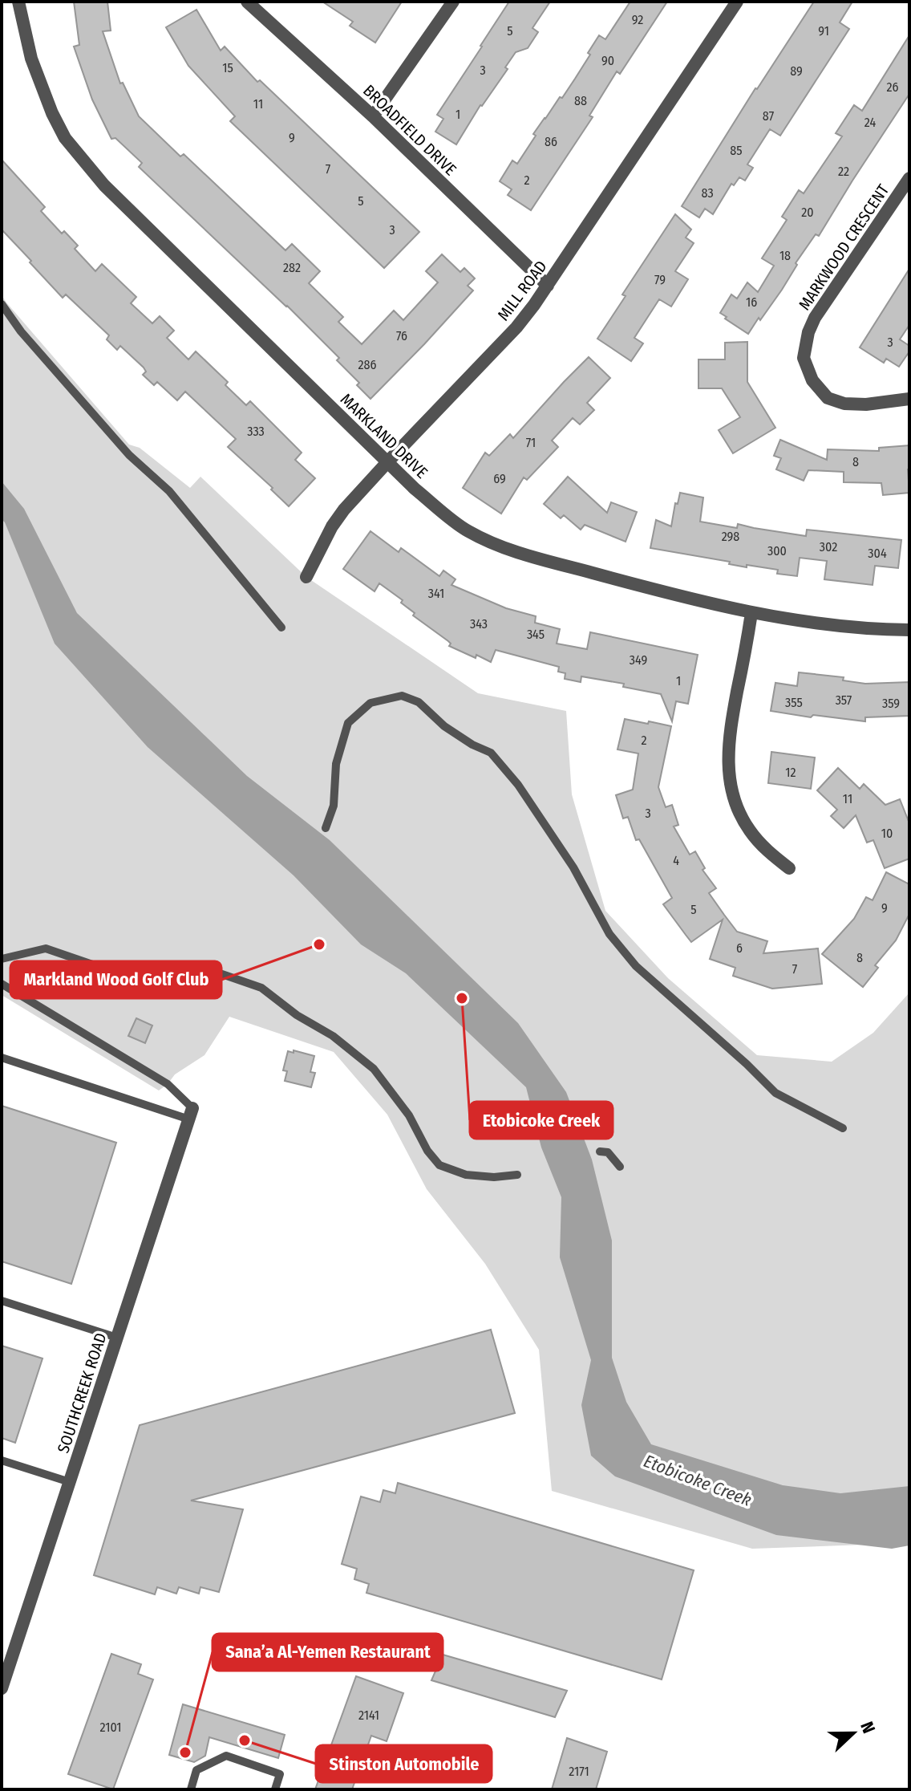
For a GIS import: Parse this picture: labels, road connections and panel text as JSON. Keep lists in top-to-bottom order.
{
  "streets": {
    "street": [
      "BROADFIELD DRIVE",
      "MARKWOOD CRESCENT",
      "MILL ROAD",
      "MARKLAND DRIVE",
      "SOUTHCREEK ROAD"
    ]
  },
  "crossings": [
    ["BROADFIELD DRIVE", "MILL ROAD"],
    ["MILL ROAD", "MARKLAND DRIVE"]
  ],
  "water": ["Etobicoke Creek"],
  "places": [
    "Markland Wood Golf Club",
    "Etobicoke Creek",
    "Stinston Automobile",
    "Sana’a Al-Yemen Restaurant"
  ],
  "house_numbers": [
    "92",
    "5",
    "91",
    "90",
    "15",
    "3",
    "89",
    "26",
    "88",
    "11",
    "1",
    "87",
    "24",
    "9",
    "86",
    "85",
    "7",
    "22",
    "2",
    "83",
    "5",
    "20",
    "3",
    "18",
    "282",
    "79",
    "16",
    "76",
    "3",
    "286",
    "333",
    "71",
    "8",
    "69",
    "298",
    "302",
    "300",
    "304",
    "341",
    "343",
    "345",
    "349",
    "1",
    "357",
    "355",
    "359",
    "2",
    "12",
    "11",
    "3",
    "10",
    "4",
    "9",
    "5",
    "6",
    "8",
    "7",
    "2141",
    "2101",
    "2171"
  ],
  "north": "right"
}
